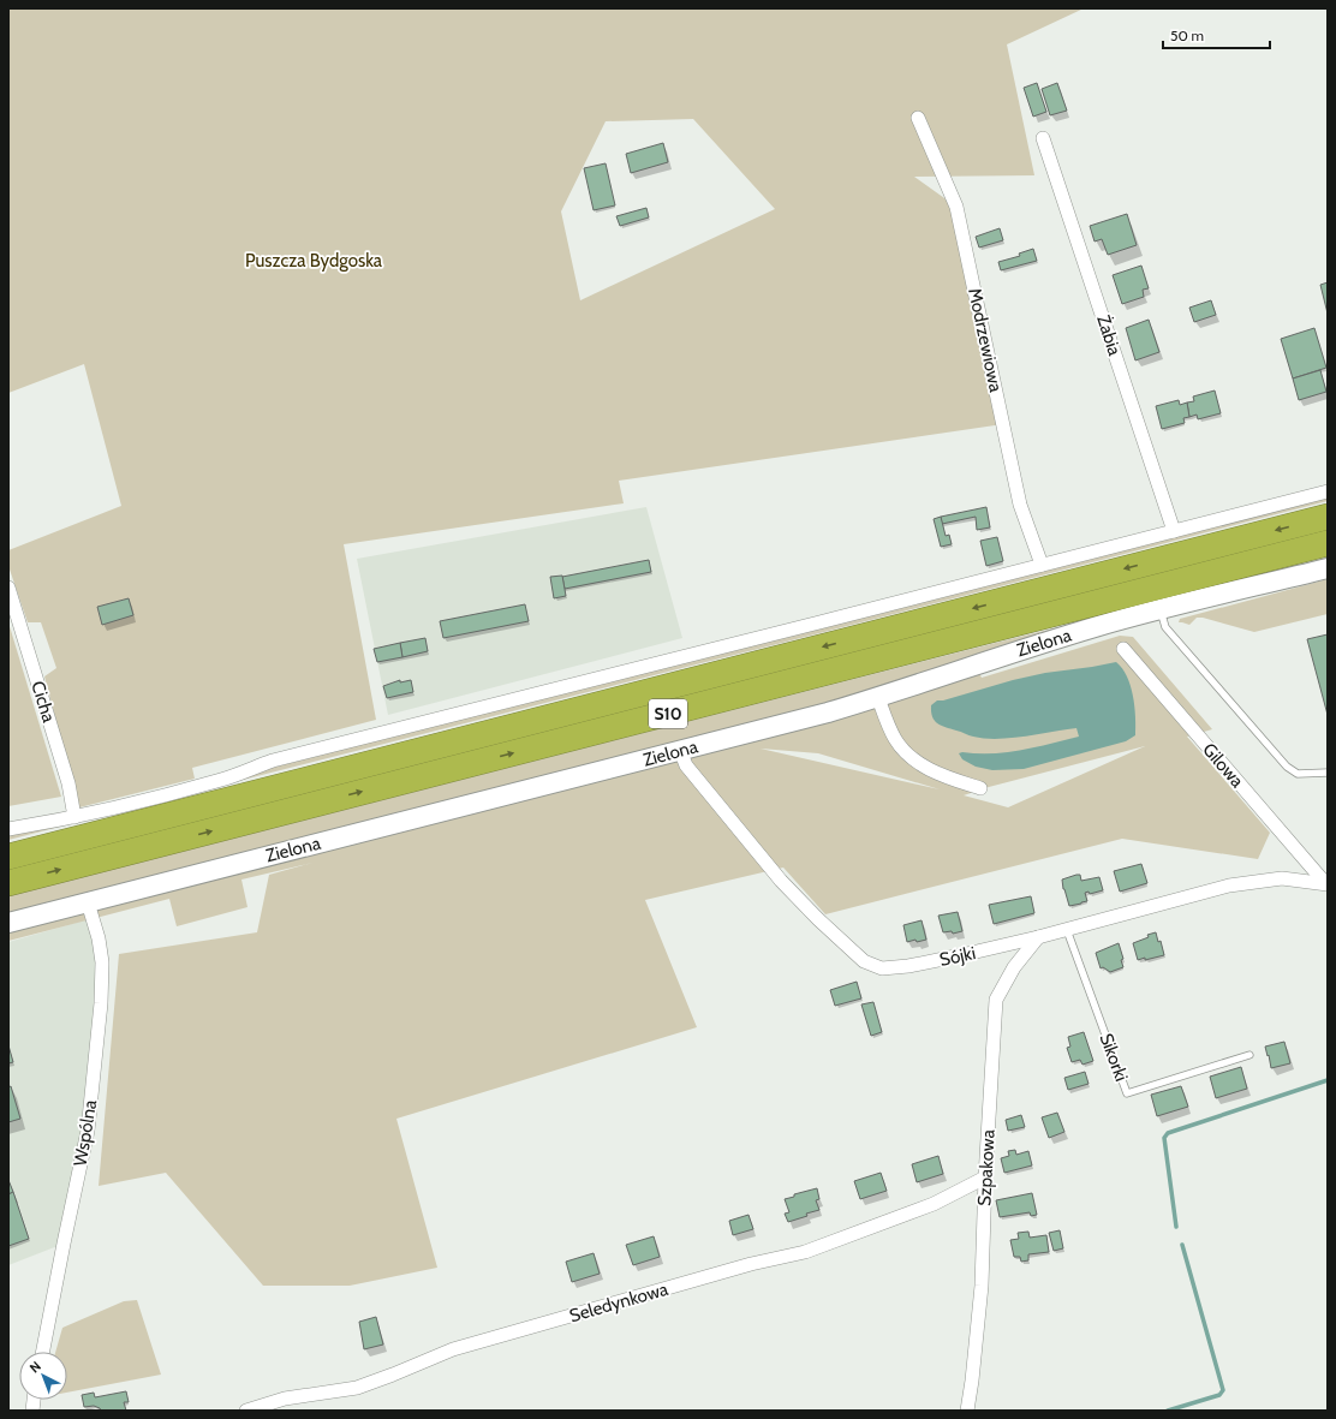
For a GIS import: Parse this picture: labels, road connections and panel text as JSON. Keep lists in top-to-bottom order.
{
  "streets": {
    "highway": ["S10"],
    "street": [
      "Żabia",
      "Modrzewiowa",
      "Zielona",
      "Cicha",
      "Gilowa",
      "Sójki",
      "Wspólna",
      "Szpakowa",
      "Seledynkowa"
    ],
    "lane": ["Sikorki"]
  },
  "crossings": [
    ["Zielona", "Sójki"],
    ["Zielona", "Wspólna"],
    ["Gilowa", "Sójki"],
    ["Sójki", "Sikorki"],
    ["Sójki", "Szpakowa"],
    ["Szpakowa", "Seledynkowa"]
  ],
  "parks": ["Puszcza Bydgoska"],
  "scale_bar": "50 m",
  "north": "top left"
}
